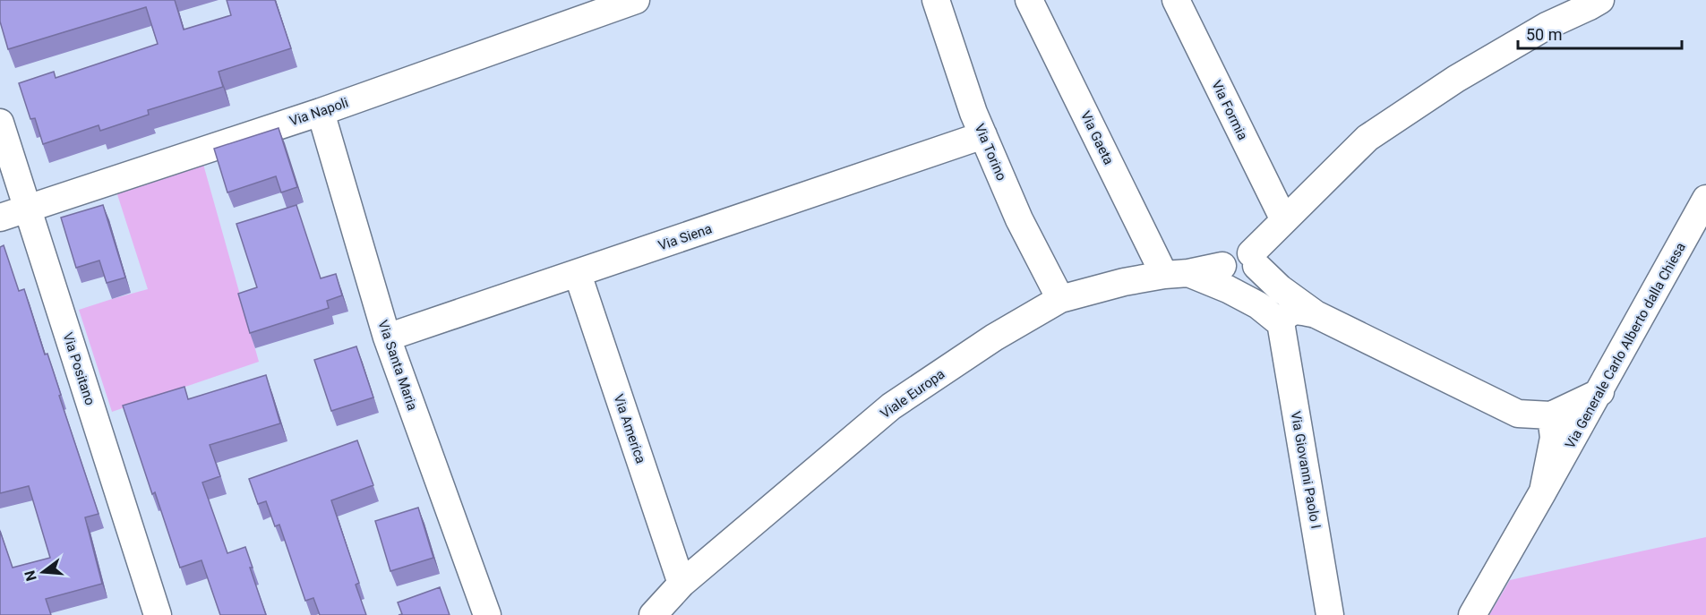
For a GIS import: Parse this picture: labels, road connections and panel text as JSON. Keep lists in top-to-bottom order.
{
  "streets": {
    "street": [
      "Via Formia",
      "Via Napoli",
      "Via Gaeta",
      "Via Torino",
      "Via Siena",
      "Via Generale Carlo Alberto dalla Chiesa",
      "Via Santa Maria",
      "Via Positano",
      "Viale Europa",
      "Via America",
      "Via Giovanni Paolo I"
    ]
  },
  "crossings": [
    ["Via Napoli", "Via Santa Maria"],
    ["Via Napoli", "Via Positano"],
    ["Via Gaeta", "Viale Europa"],
    ["Via Torino", "Via Siena"],
    ["Via Torino", "Viale Europa"],
    ["Via Siena", "Via Santa Maria"],
    ["Via Siena", "Via America"],
    ["Viale Europa", "Via America"]
  ],
  "scale_bar": "50 m",
  "north": "left"
}
